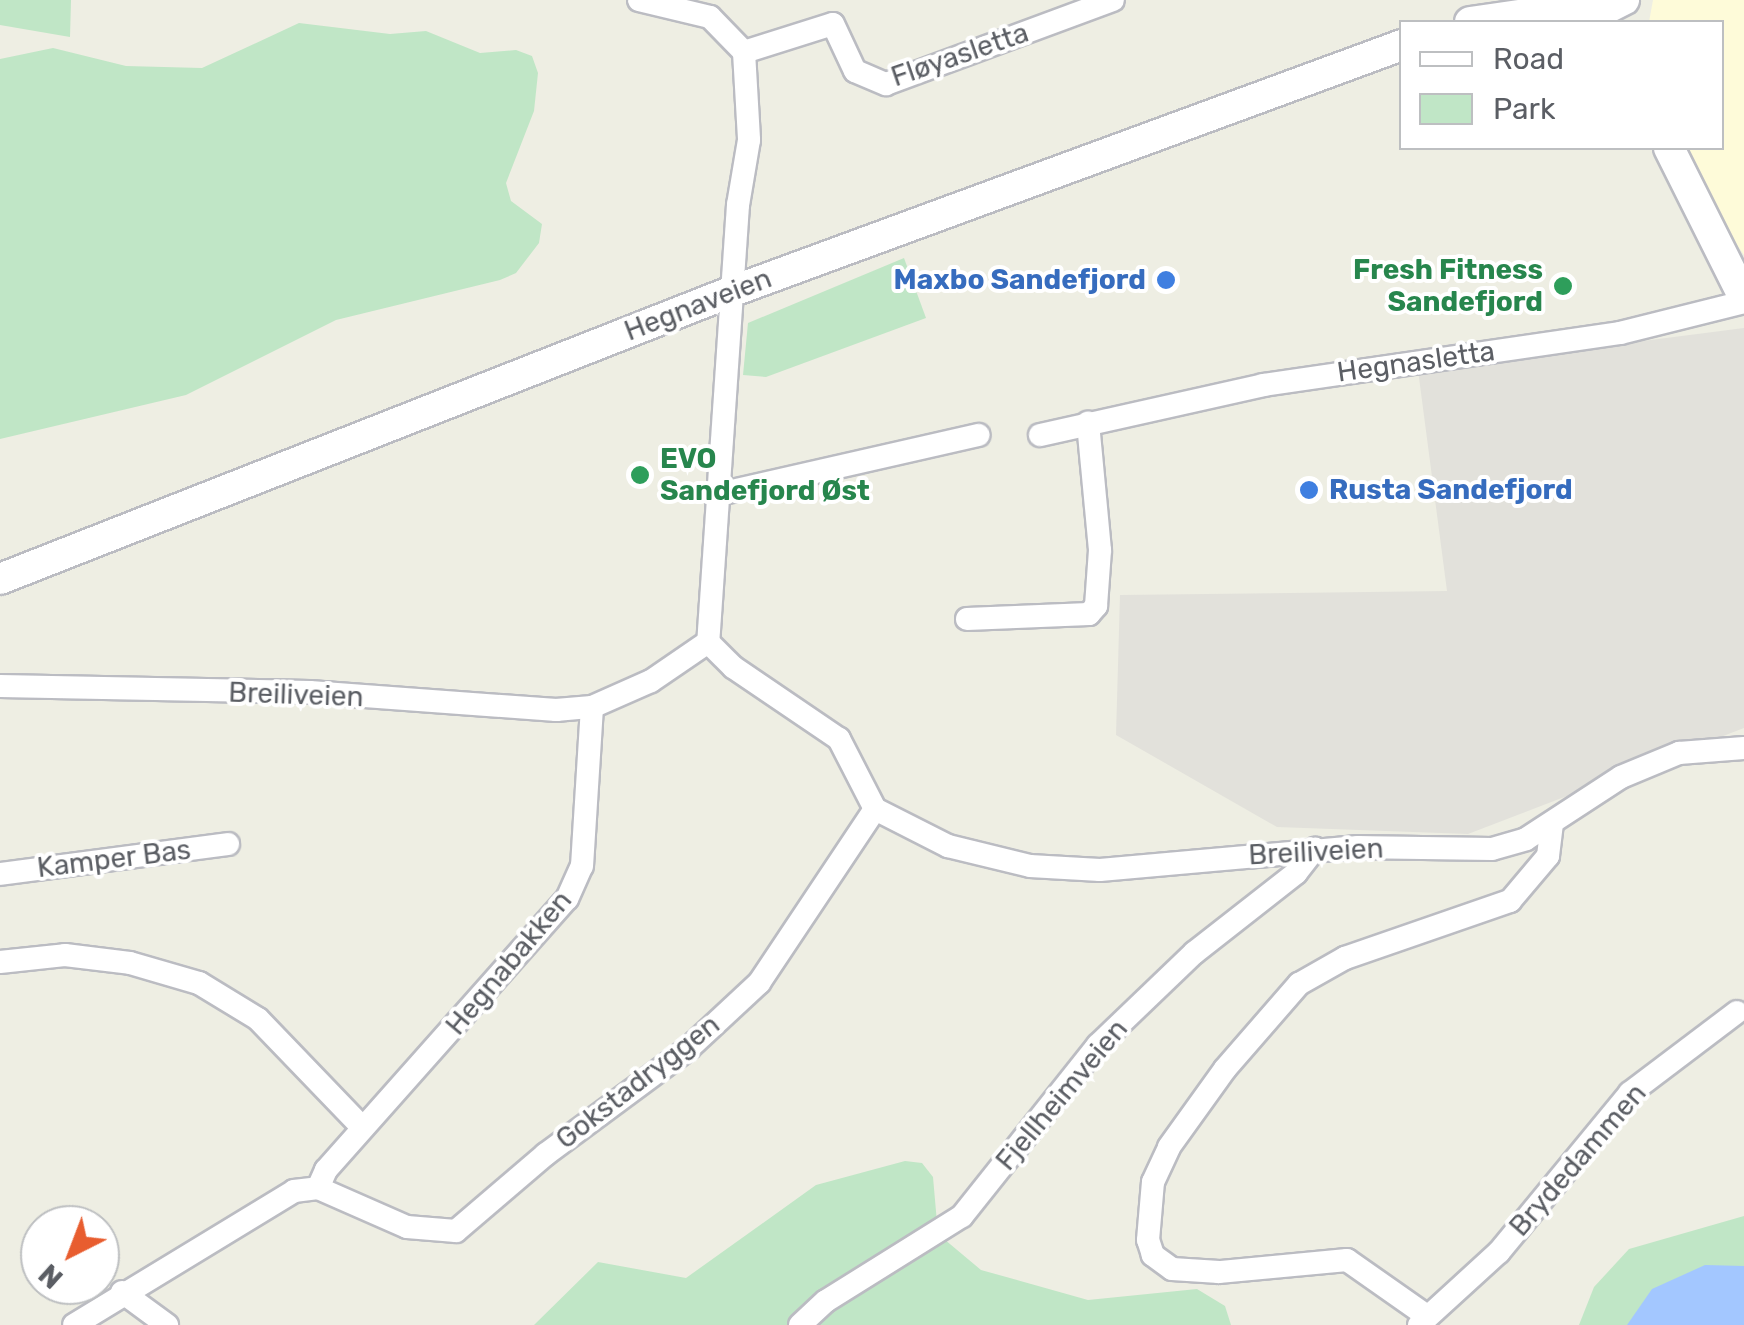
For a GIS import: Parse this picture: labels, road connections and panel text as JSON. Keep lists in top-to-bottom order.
{
  "streets": {
    "main road": ["Hegnaveien"],
    "street": [
      "Fløyasletta",
      "Hegnasletta",
      "Breiliveien",
      "Kamper Bas",
      "Hegnabakken",
      "Gokstadryggen",
      "Fjellheimveien",
      "Brydedammen"
    ]
  },
  "crossings": [
    ["Breiliveien", "Hegnabakken"],
    ["Breiliveien", "Gokstadryggen"],
    ["Breiliveien", "Fjellheimveien"],
    ["Hegnabakken", "Gokstadryggen"]
  ],
  "places": [
    "Maxbo Sandefjord",
    "Fresh Fitness Sandefjord",
    "EVO Sandefjord Øst",
    "Rusta Sandefjord"
  ],
  "legend": ["Road", "Park"],
  "north": "bottom left"
}
